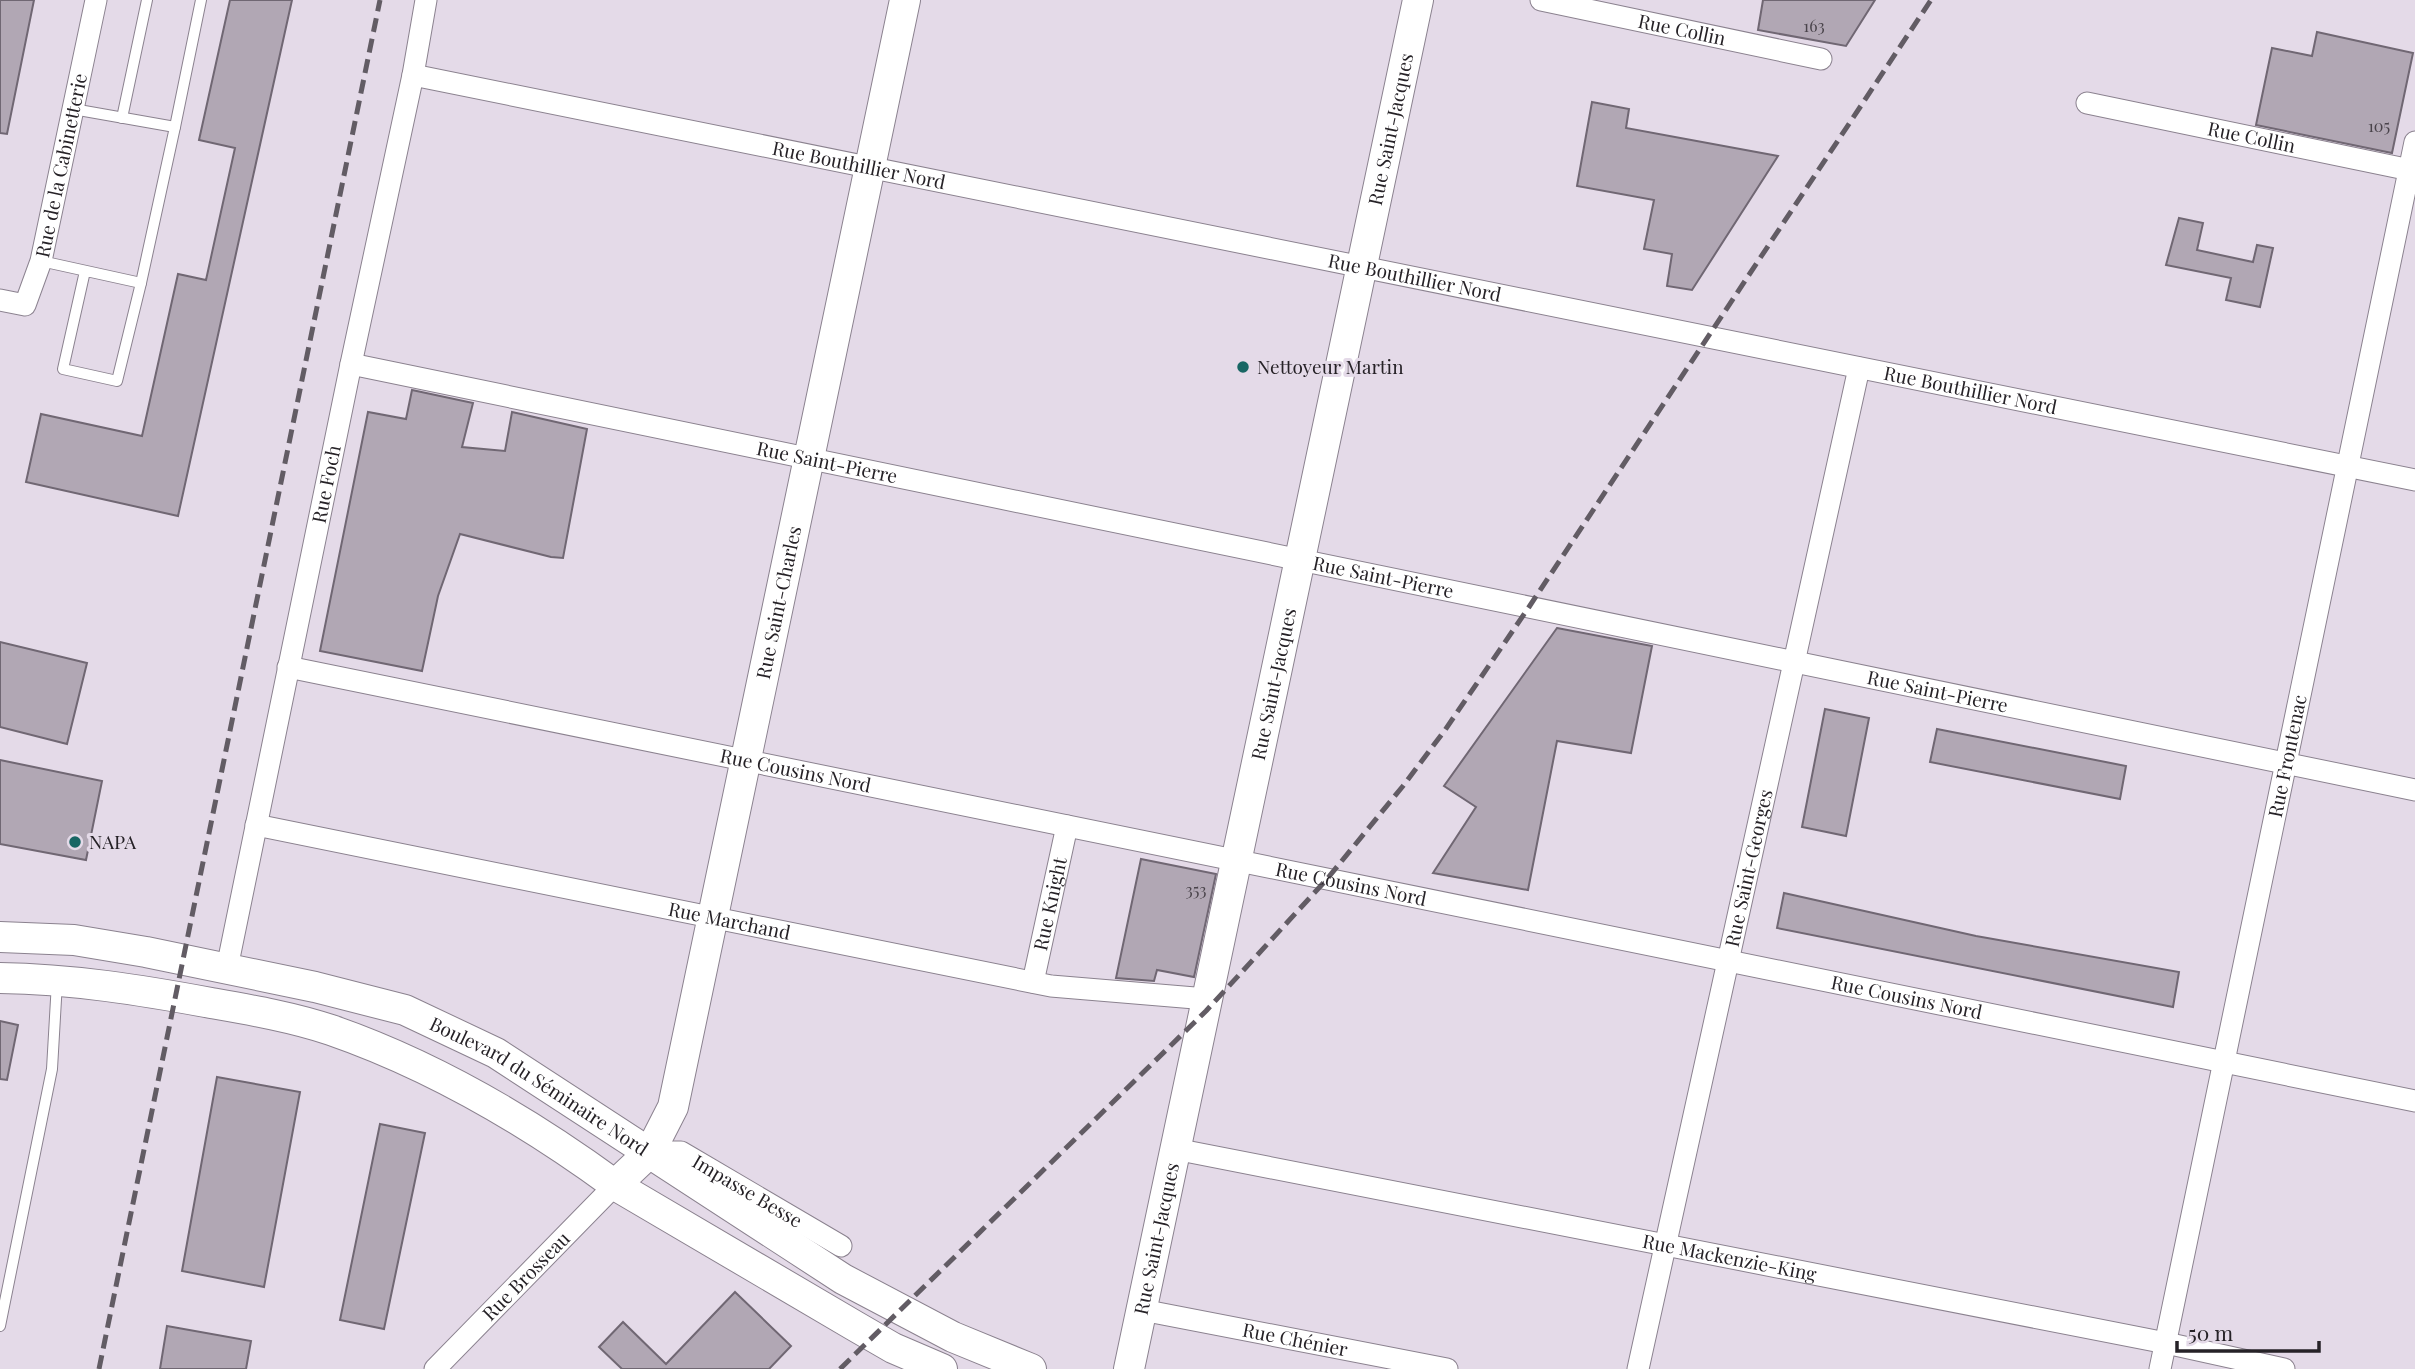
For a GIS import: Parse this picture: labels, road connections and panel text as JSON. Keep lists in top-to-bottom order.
{
  "streets": {
    "street": [
      "Rue Collin",
      "Rue Saint-Jacques",
      "Rue Bouthillier Nord",
      "Rue de la Cabinetterie",
      "Rue Saint-Pierre",
      "Rue Foch",
      "Rue Saint-Charles",
      "Rue Frontenac",
      "Rue Cousins Nord",
      "Rue Saint-Georges",
      "Rue Knight",
      "Rue Marchand",
      "Boulevard du Séminaire Nord",
      "Impasse Besse",
      "Rue Mackenzie-King",
      "Rue Brosseau",
      "Rue Chénier"
    ]
  },
  "crossings": [
    ["Rue Collin", "Rue Frontenac"],
    ["Rue Saint-Jacques", "Rue Bouthillier Nord"],
    ["Rue Saint-Jacques", "Rue Saint-Pierre"],
    ["Rue Saint-Jacques", "Rue Cousins Nord"],
    ["Rue Saint-Jacques", "Rue Marchand"],
    ["Rue Saint-Jacques", "Rue Mackenzie-King"],
    ["Rue Saint-Jacques", "Rue Chénier"],
    ["Rue Bouthillier Nord", "Rue Foch"],
    ["Rue Bouthillier Nord", "Rue Saint-Charles"],
    ["Rue Bouthillier Nord", "Rue Frontenac"],
    ["Rue Bouthillier Nord", "Rue Saint-Georges"],
    ["Rue Saint-Pierre", "Rue Foch"],
    ["Rue Saint-Pierre", "Rue Saint-Charles"],
    ["Rue Saint-Pierre", "Rue Frontenac"],
    ["Rue Saint-Pierre", "Rue Saint-Georges"],
    ["Rue Foch", "Rue Cousins Nord"],
    ["Rue Foch", "Rue Marchand"],
    ["Rue Foch", "Boulevard du Séminaire Nord"],
    ["Rue Saint-Charles", "Rue Cousins Nord"],
    ["Rue Saint-Charles", "Rue Marchand"],
    ["Rue Saint-Charles", "Boulevard du Séminaire Nord"],
    ["Rue Saint-Charles", "Impasse Besse"],
    ["Rue Saint-Charles", "Rue Brosseau"],
    ["Rue Frontenac", "Rue Cousins Nord"],
    ["Rue Frontenac", "Rue Mackenzie-King"],
    ["Rue Cousins Nord", "Rue Saint-Georges"],
    ["Rue Cousins Nord", "Rue Knight"],
    ["Rue Saint-Georges", "Rue Mackenzie-King"],
    ["Rue Knight", "Rue Marchand"],
    ["Boulevard du Séminaire Nord", "Impasse Besse"]
  ],
  "places": ["Nettoyeur Martin", "NAPA"],
  "house_numbers": ["163", "105", "353"],
  "scale_bar": "50 m"
}
